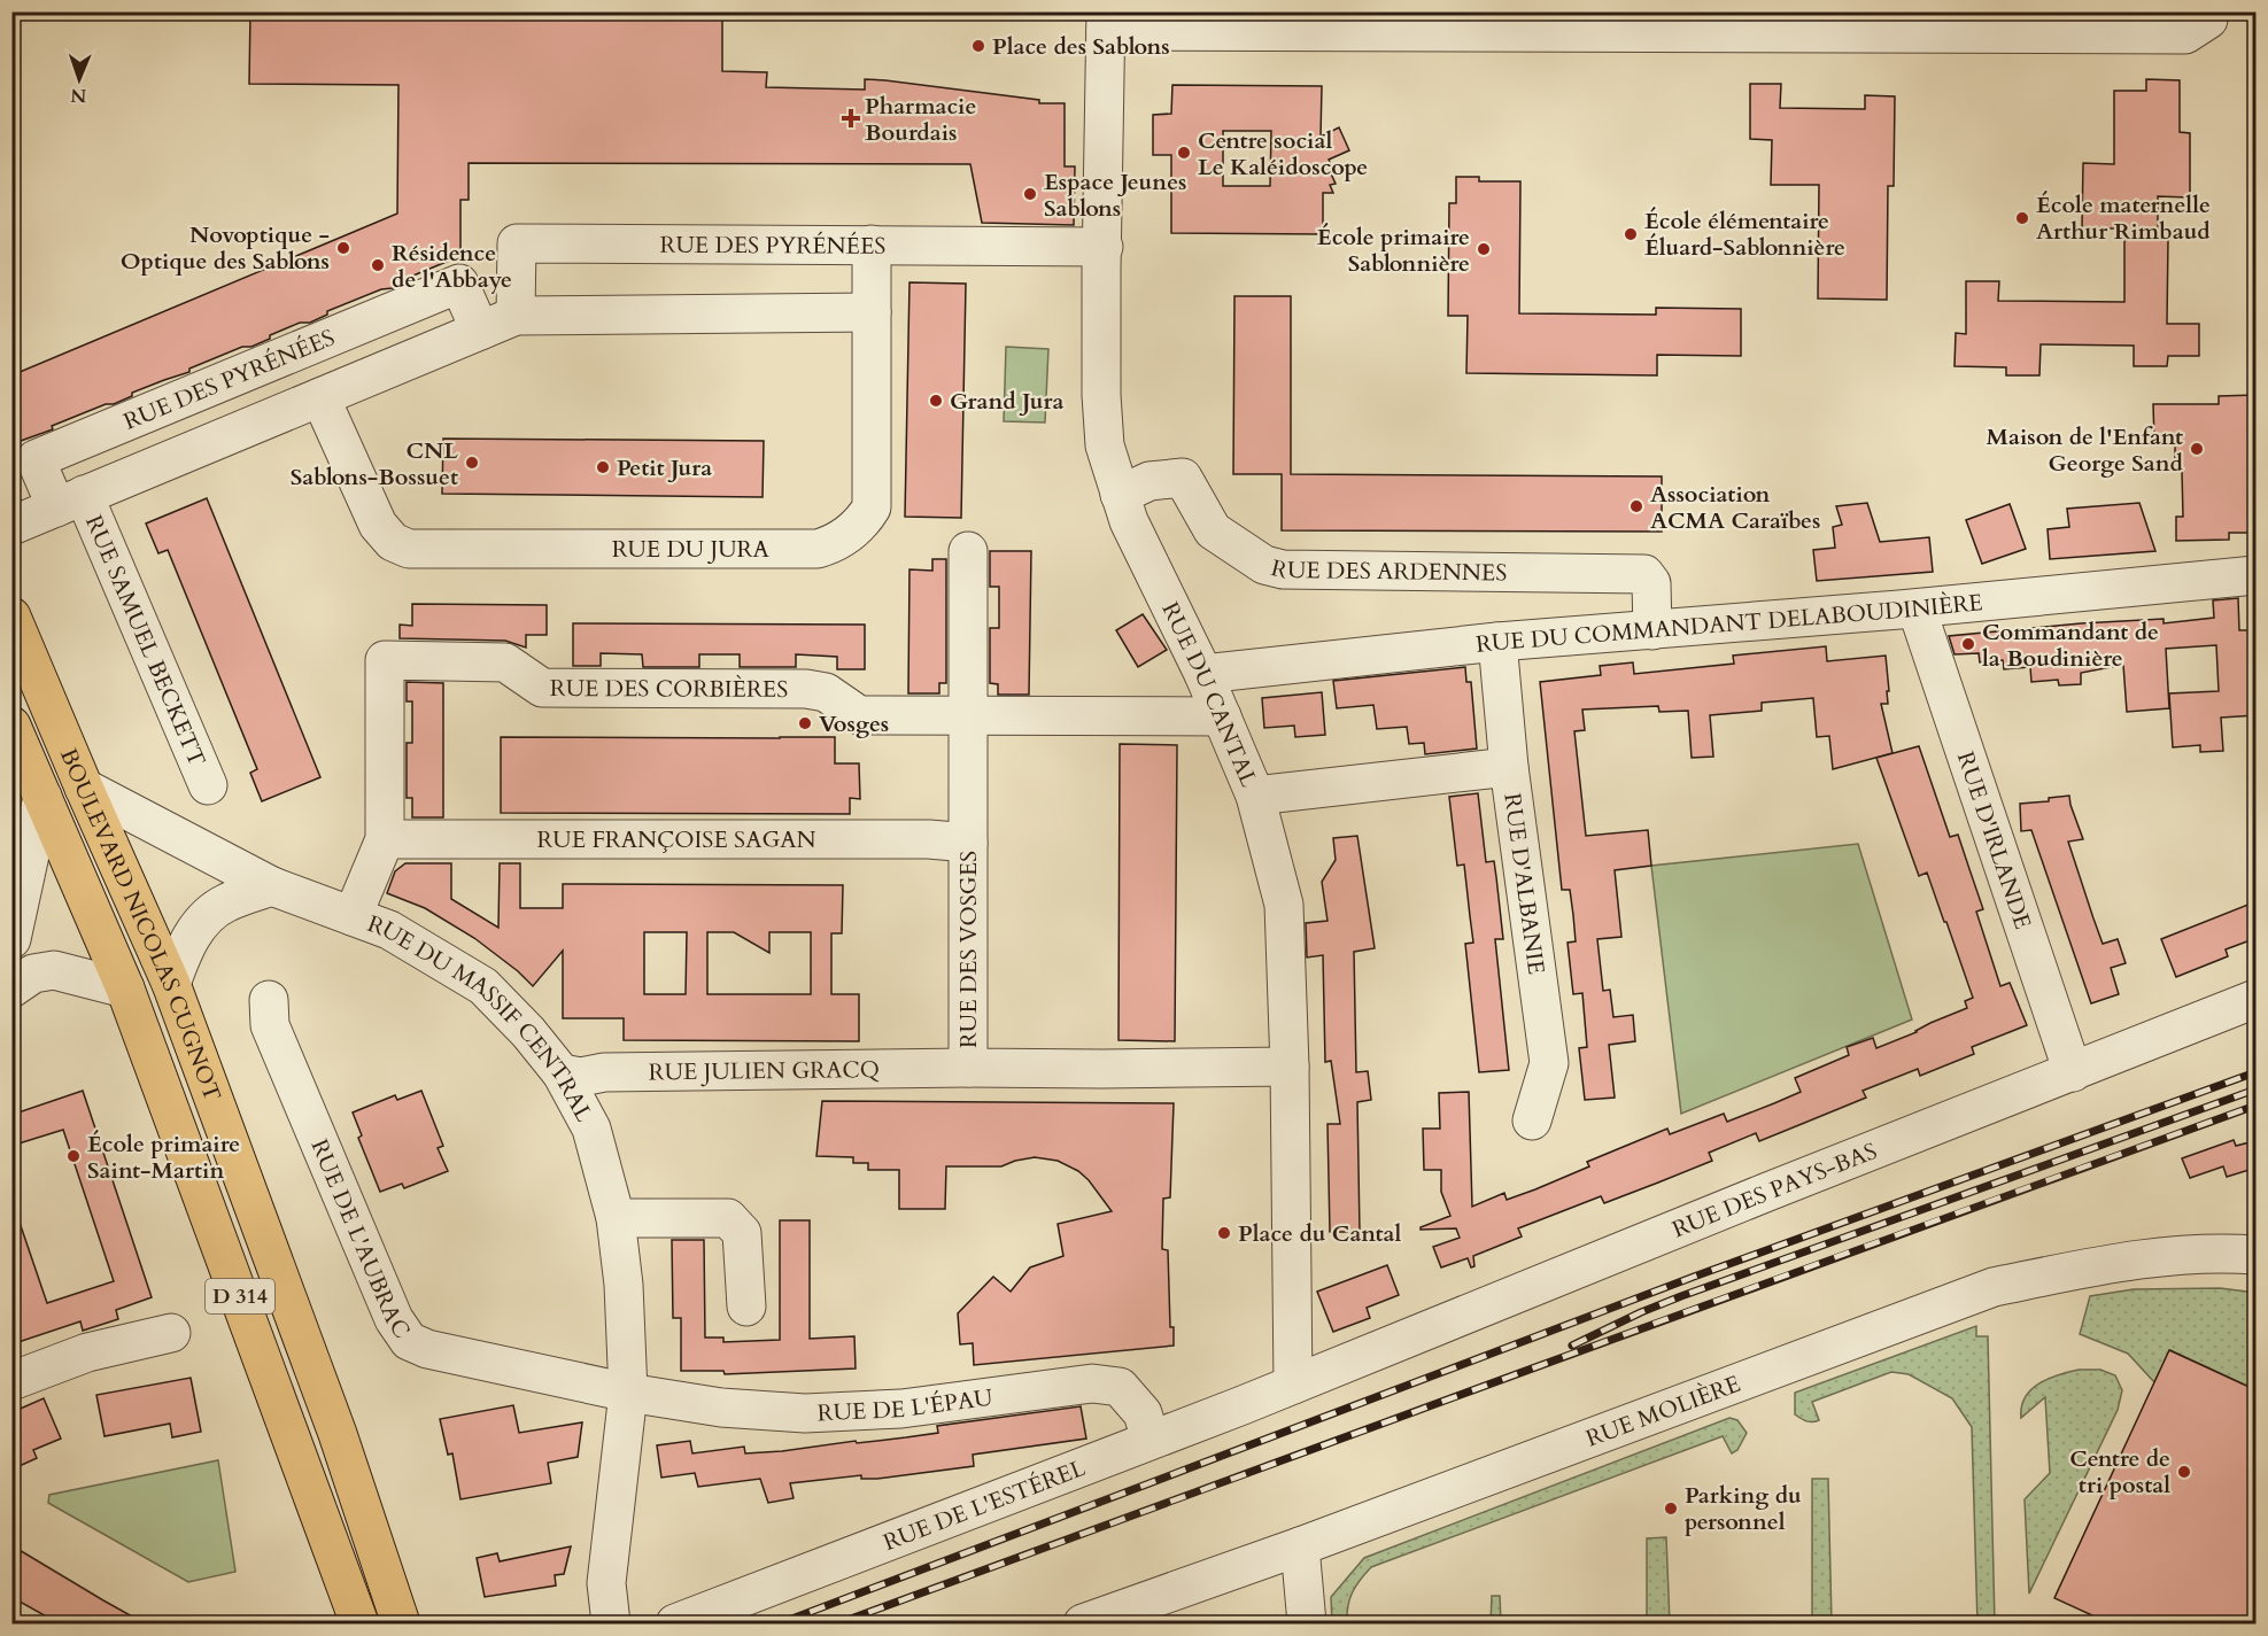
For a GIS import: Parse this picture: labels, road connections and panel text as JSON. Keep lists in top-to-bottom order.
{
  "streets": {
    "main road": ["BOULEVARD NICOLAS CUGNOT", "D 314"],
    "street": [
      "RUE DES PYRÉNÉES",
      "RUE DU JURA",
      "RUE DES ARDENNES",
      "RUE DU COMMANDANT DELABOUDINIÈRE",
      "RUE SAMUEL BECKETT",
      "RUE DES CORBIÈRES",
      "RUE DU CANTAL",
      "RUE FRANÇOISE SAGAN",
      "RUE D'IRLANDE",
      "RUE D'ALBANIE",
      "RUE DES VOSGES",
      "RUE DU MASSIF CENTRAL",
      "RUE JULIEN GRACQ",
      "RUE DES PAYS-BAS",
      "RUE DE L'AUBRAC",
      "RUE DE L'ÉPAU",
      "RUE MOLIÈRE",
      "RUE DE L'ESTÉREL"
    ]
  },
  "crossings": [
    ["RUE DES PYRÉNÉES", "RUE DU JURA"],
    ["RUE DES PYRÉNÉES", "RUE SAMUEL BECKETT"],
    ["RUE DES PYRÉNÉES", "RUE DU CANTAL"],
    ["RUE DES ARDENNES", "RUE DU COMMANDANT DELABOUDINIÈRE"],
    ["RUE DES ARDENNES", "RUE DU CANTAL"],
    ["RUE DU COMMANDANT DELABOUDINIÈRE", "RUE DU CANTAL"],
    ["RUE DU COMMANDANT DELABOUDINIÈRE", "RUE D'IRLANDE"],
    ["RUE DU COMMANDANT DELABOUDINIÈRE", "RUE D'ALBANIE"],
    ["RUE DES CORBIÈRES", "RUE DU CANTAL"],
    ["RUE DES CORBIÈRES", "RUE FRANÇOISE SAGAN"],
    ["RUE DES CORBIÈRES", "RUE DES VOSGES"],
    ["RUE DES CORBIÈRES", "RUE DU MASSIF CENTRAL"],
    ["RUE DU CANTAL", "RUE DES VOSGES"],
    ["RUE DU CANTAL", "RUE DES PAYS-BAS"],
    ["RUE DU CANTAL", "RUE DE L'ESTÉREL"],
    ["RUE FRANÇOISE SAGAN", "RUE DES VOSGES"],
    ["RUE D'IRLANDE", "RUE DES PAYS-BAS"],
    ["BOULEVARD NICOLAS CUGNOT", "RUE DU MASSIF CENTRAL"],
    ["RUE DES VOSGES", "RUE JULIEN GRACQ"],
    ["RUE DU MASSIF CENTRAL", "RUE JULIEN GRACQ"],
    ["RUE DU MASSIF CENTRAL", "RUE DE L'AUBRAC"],
    ["RUE DU MASSIF CENTRAL", "RUE DE L'ÉPAU"],
    ["RUE DES PAYS-BAS", "RUE DE L'ESTÉREL"],
    ["RUE DE L'AUBRAC", "RUE DE L'ÉPAU"],
    ["RUE DE L'ÉPAU", "RUE DE L'ESTÉREL"]
  ],
  "places": {
    "other": [
      "Place des Sablons",
      "Centre social Le Kaléidoscope",
      "Espace Jeunes Sablons",
      "École maternelle Arthur Rimbaud",
      "École élémentaire Éluard-Sablonnière",
      "Novoptique - Optique des Sablons",
      "École primaire Sablonnière",
      "Résidence de l'Abbaye",
      "Grand Jura",
      "Maison de l'Enfant George Sand",
      "CNL Sablons-Bossuet",
      "Petit Jura",
      "Association ACMA Caraïbes",
      "Commandant de la Boudinière",
      "Vosges",
      "École primaire Saint-Martin",
      "Place du Cantal",
      "Centre de tri postal",
      "Parking du personnel"
    ],
    "health": ["Pharmacie Bourdais"]
  },
  "north": "bottom"
}
